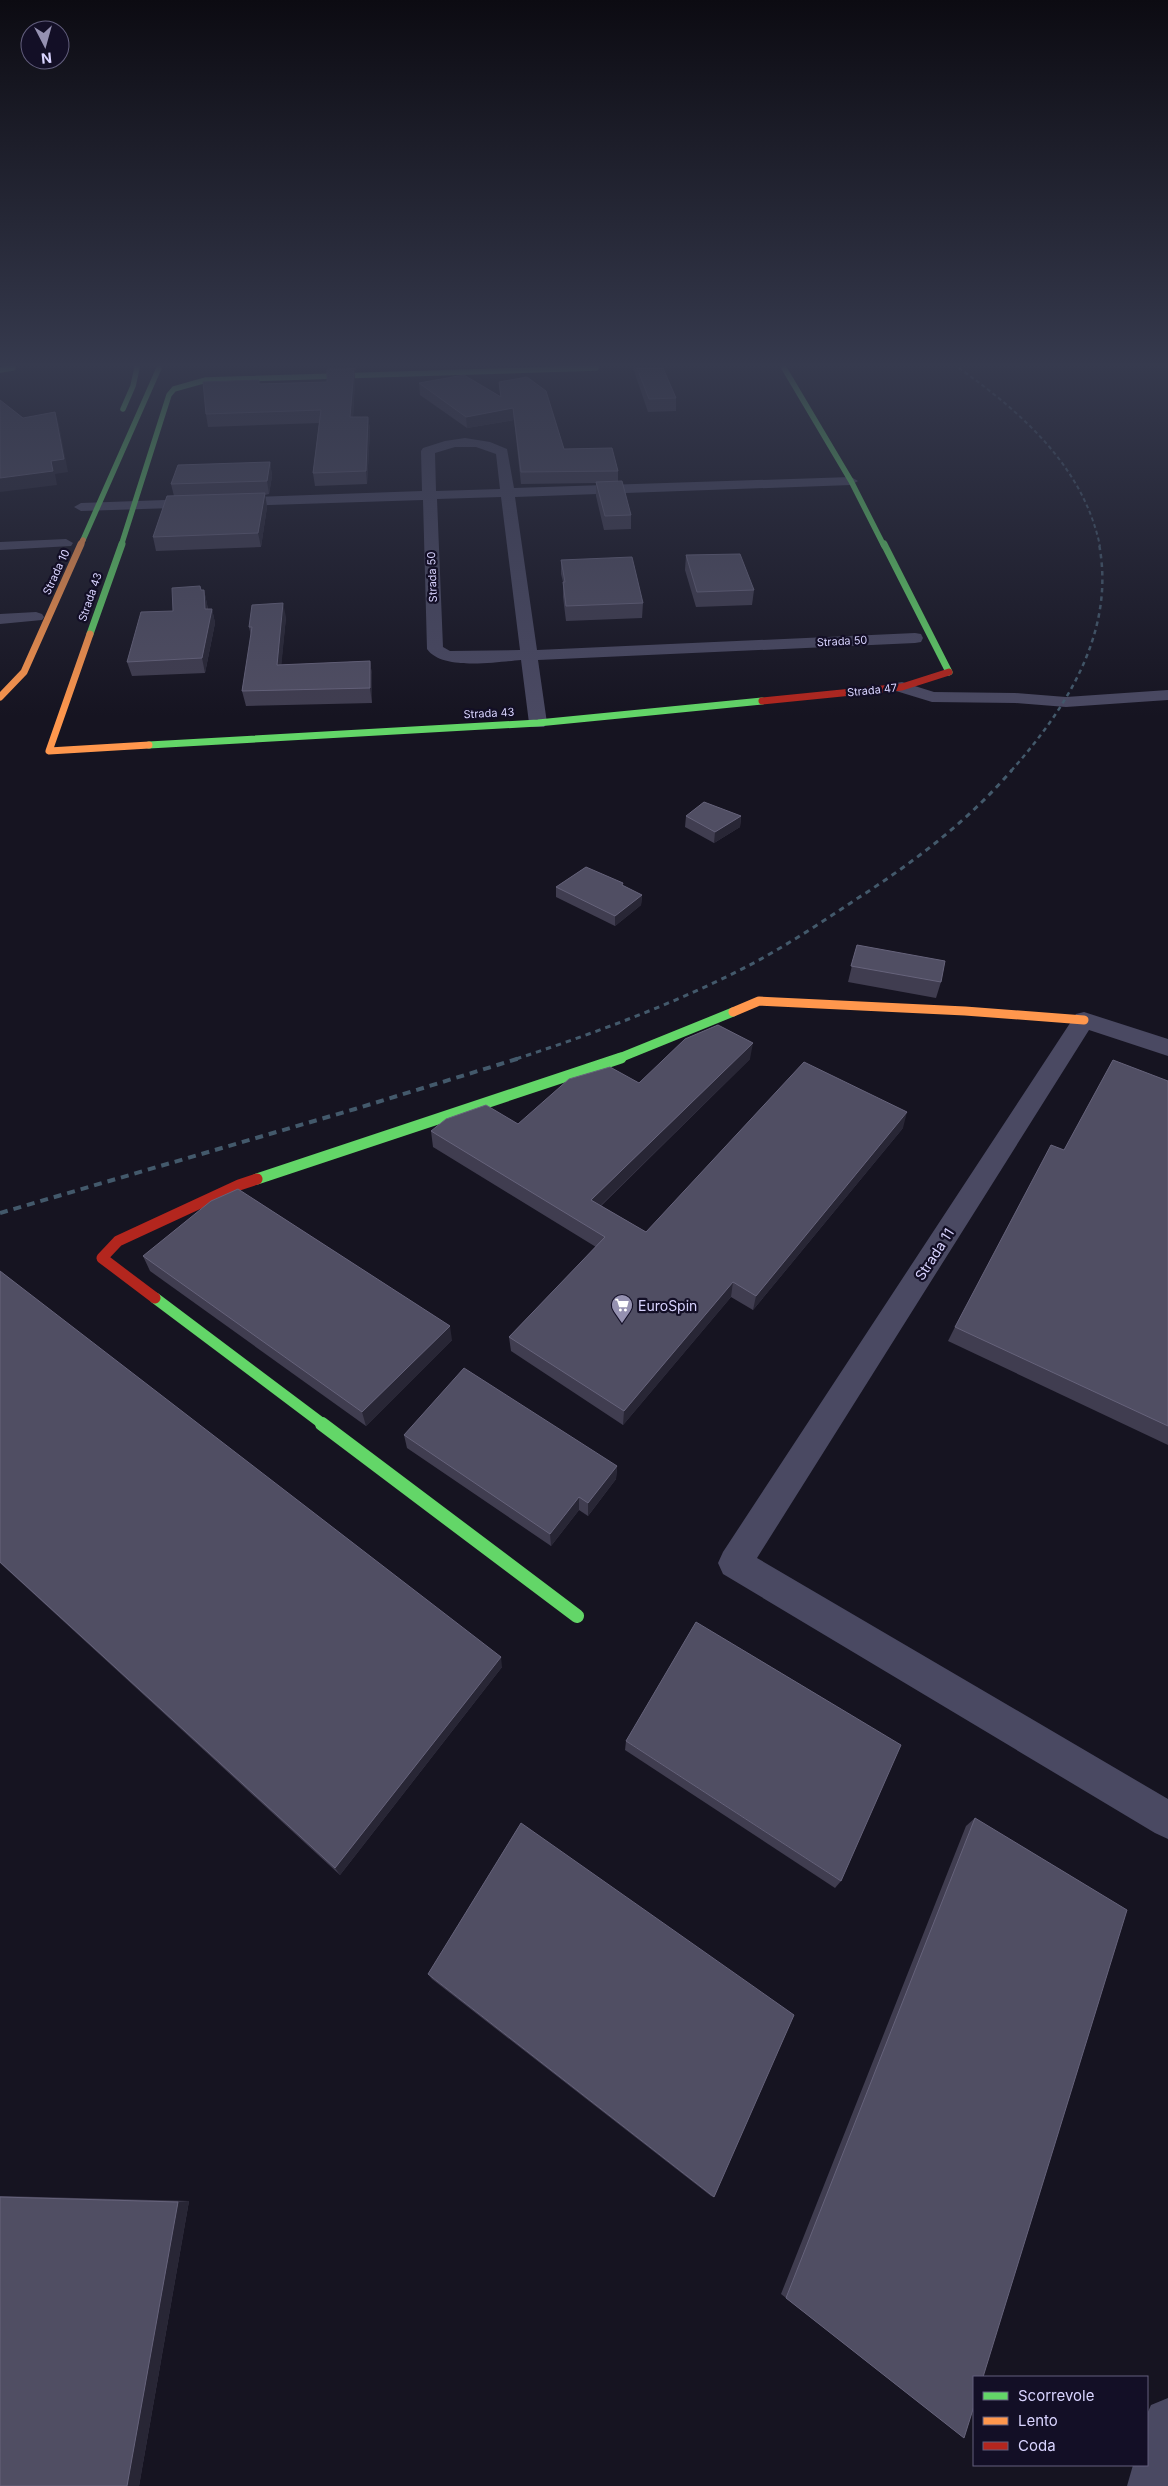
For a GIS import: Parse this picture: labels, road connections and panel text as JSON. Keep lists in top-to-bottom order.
{
  "streets": {
    "street": [
      "Strada 10",
      "Strada 50",
      "Strada 43",
      "Strada 47",
      "Strada 11"
    ]
  },
  "crossings": [
    ["Strada 50", "Strada 43"],
    ["Strada 50", "Strada 47"],
    ["Strada 43", "Strada 47"]
  ],
  "places": {
    "supermarket": ["EuroSpin"]
  },
  "legend": ["Scorrevole", "Lento", "Coda"],
  "north": "bottom"
}
